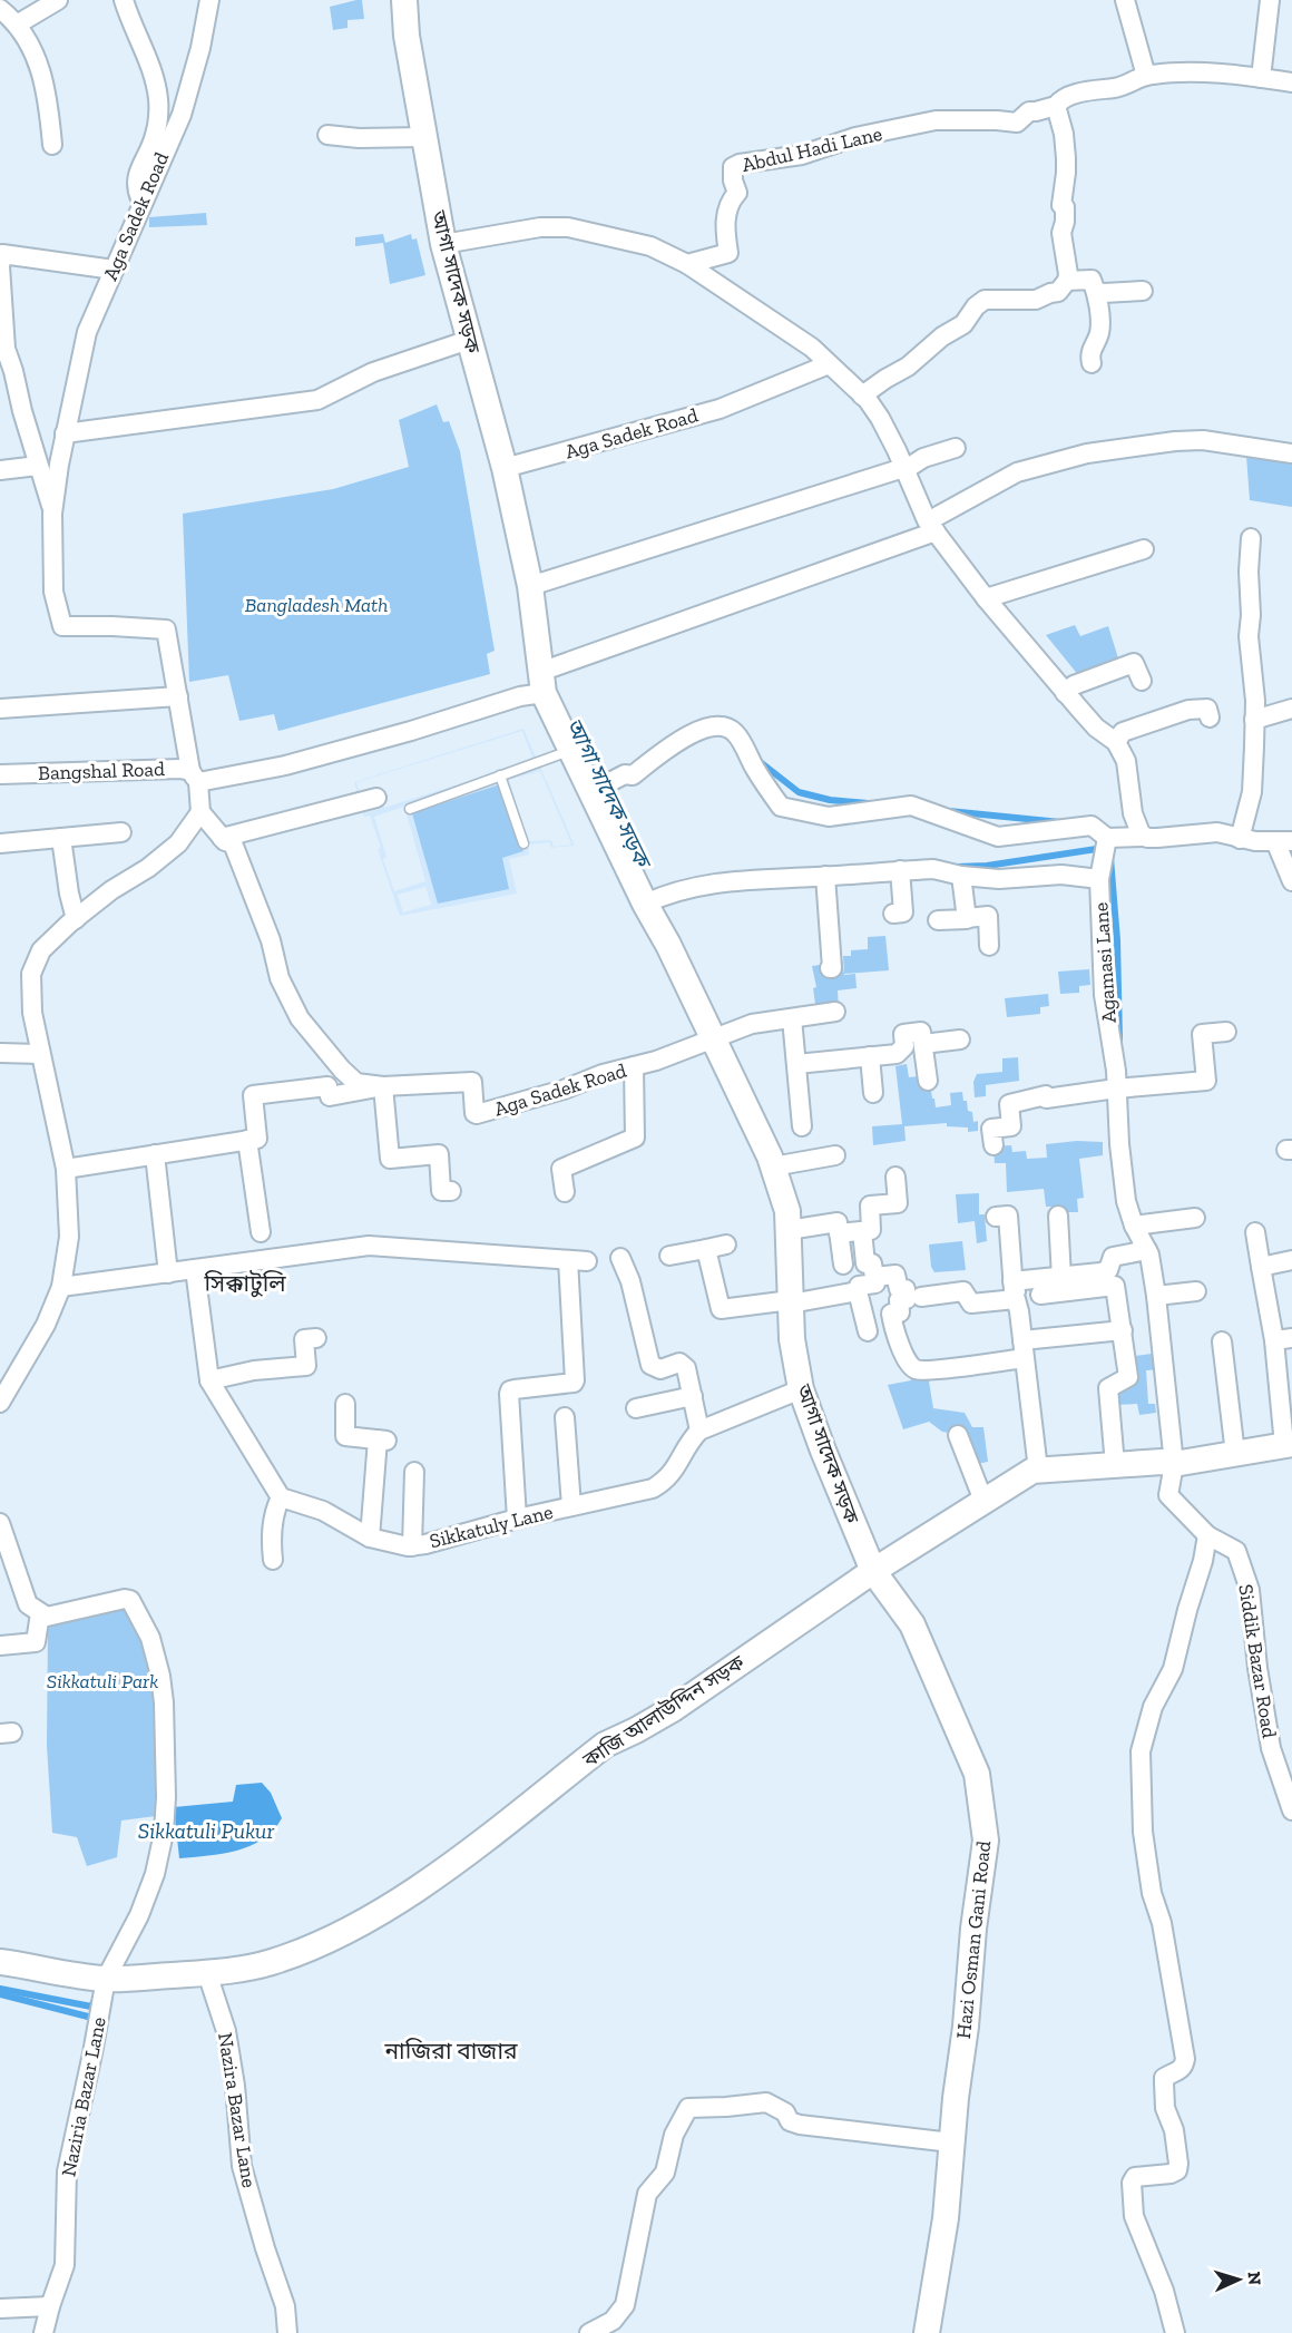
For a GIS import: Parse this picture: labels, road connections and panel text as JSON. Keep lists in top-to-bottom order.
{
  "streets": {
    "street": [
      "Abdul Hadi Lane",
      "Aga Sadek Road",
      "আগা সাদেক সড়ক",
      "Bangshal Road",
      "Agamasi Lane",
      "Sikkatuly Lane",
      "Siddik Bazar Road",
      "কাজি আলাউদ্দিন সড়ক",
      "Hazi Osman Gani Road",
      "Naziria Bazar Lane",
      "Nazira Bazar Lane"
    ]
  },
  "crossings": [
    ["Aga Sadek Road", "আগা সাদেক সড়ক"],
    ["আগা সাদেক সড়ক", "কাজি আলাউদ্দিন সড়ক"],
    ["আগা সাদেক সড়ক", "Hazi Osman Gani Road"],
    ["Agamasi Lane", "Siddik Bazar Road"],
    ["Agamasi Lane", "কাজি আলাউদ্দিন সড়ক"],
    ["Siddik Bazar Road", "কাজি আলাউদ্দিন সড়ক"],
    ["কাজি আলাউদ্দিন সড়ক", "Hazi Osman Gani Road"],
    ["কাজি আলাউদ্দিন সড়ক", "Naziria Bazar Lane"],
    ["কাজি আলাউদ্দিন সড়ক", "Nazira Bazar Lane"]
  ],
  "districts": ["সিক্কাটুলি", "নাজিরা বাজার"],
  "water": ["আগা সাদেক সড়ক", "Sikkatuli Pukur"],
  "parks": ["Bangladesh Math", "Sikkatuli Park"],
  "north": "right"
}
